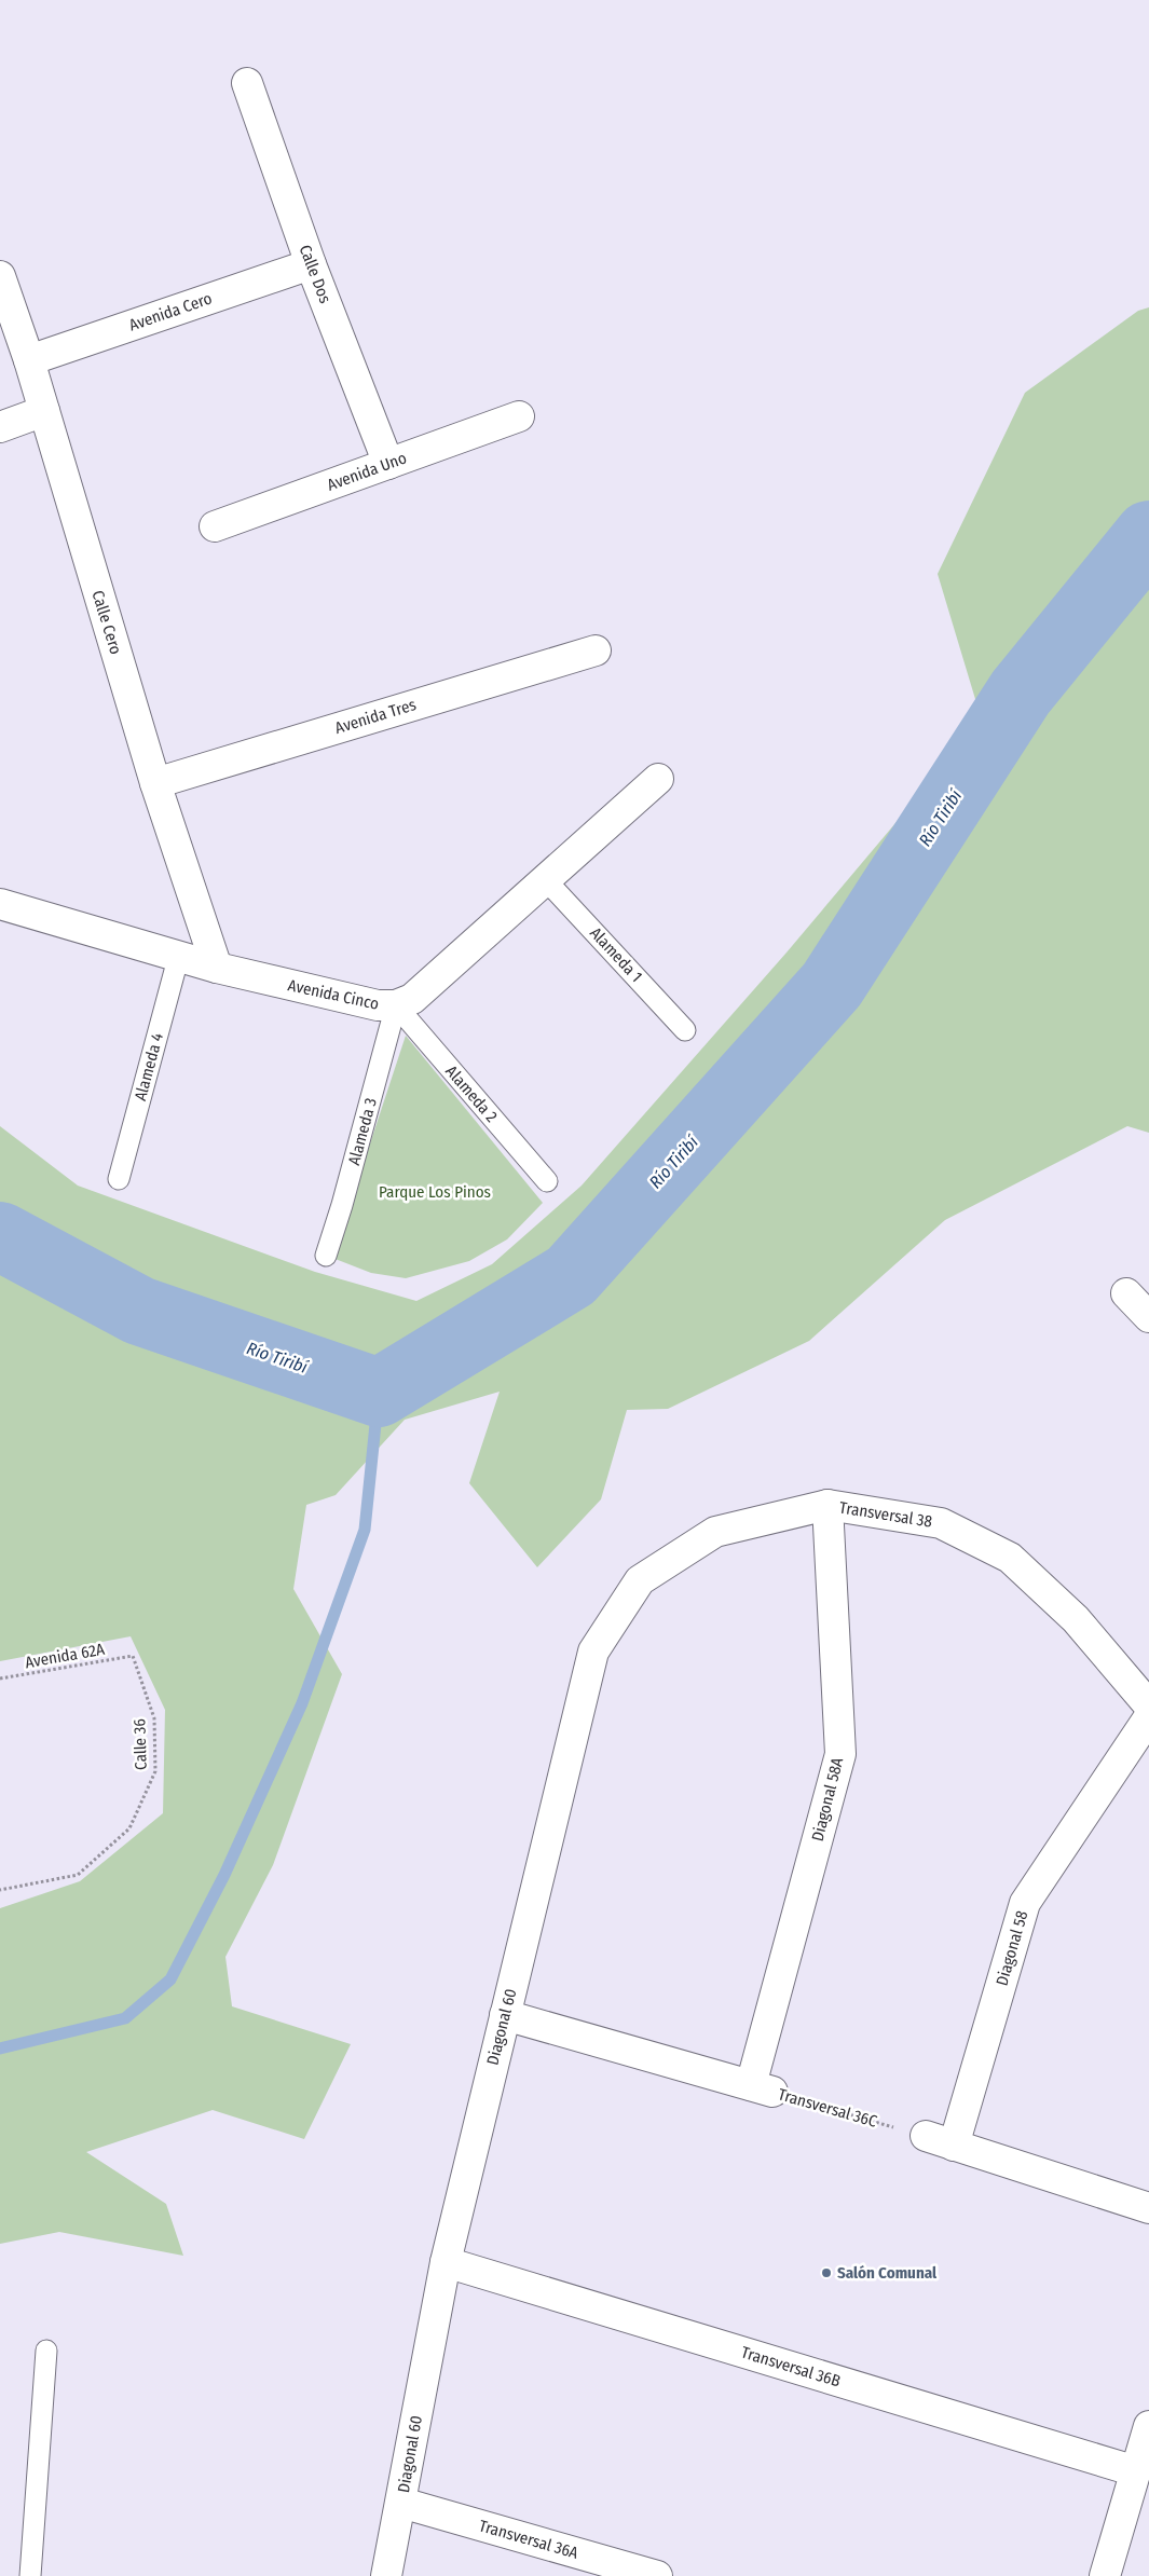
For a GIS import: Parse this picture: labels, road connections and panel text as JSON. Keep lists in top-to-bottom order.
{
  "streets": {
    "street": [
      "Calle Dos",
      "Avenida Cero",
      "Avenida Uno",
      "Calle Cero",
      "Avenida Tres",
      "Avenida Cinco",
      "Transversal 38",
      "Diagonal 58A",
      "Diagonal 58",
      "Diagonal 60",
      "Transversal 36B",
      "Transversal 36A"
    ],
    "lane": [
      "Alameda 1",
      "Alameda 4",
      "Alameda 2",
      "Alameda 3"
    ],
    "path": ["Avenida 62A", "Calle 36", "Transversal 36C"]
  },
  "crossings": [
    ["Calle Dos", "Avenida Cero"],
    ["Calle Dos", "Avenida Uno"],
    ["Avenida Cero", "Calle Cero"],
    ["Calle Cero", "Avenida Tres"],
    ["Calle Cero", "Avenida Cinco"],
    ["Alameda 1", "Avenida Cinco"],
    ["Avenida Cinco", "Alameda 4"],
    ["Avenida Cinco", "Alameda 2"],
    ["Avenida Cinco", "Alameda 3"],
    ["Alameda 2", "Alameda 3"],
    ["Transversal 38", "Diagonal 58A"],
    ["Transversal 38", "Diagonal 60"],
    ["Avenida 62A", "Calle 36"],
    ["Diagonal 58A", "Transversal 36C"],
    ["Diagonal 60", "Transversal 36B"],
    ["Diagonal 60", "Transversal 36A"]
  ],
  "water": ["Río Tiribí"],
  "parks": ["Parque Los Pinos"],
  "places": ["Salón Comunal"]
}
